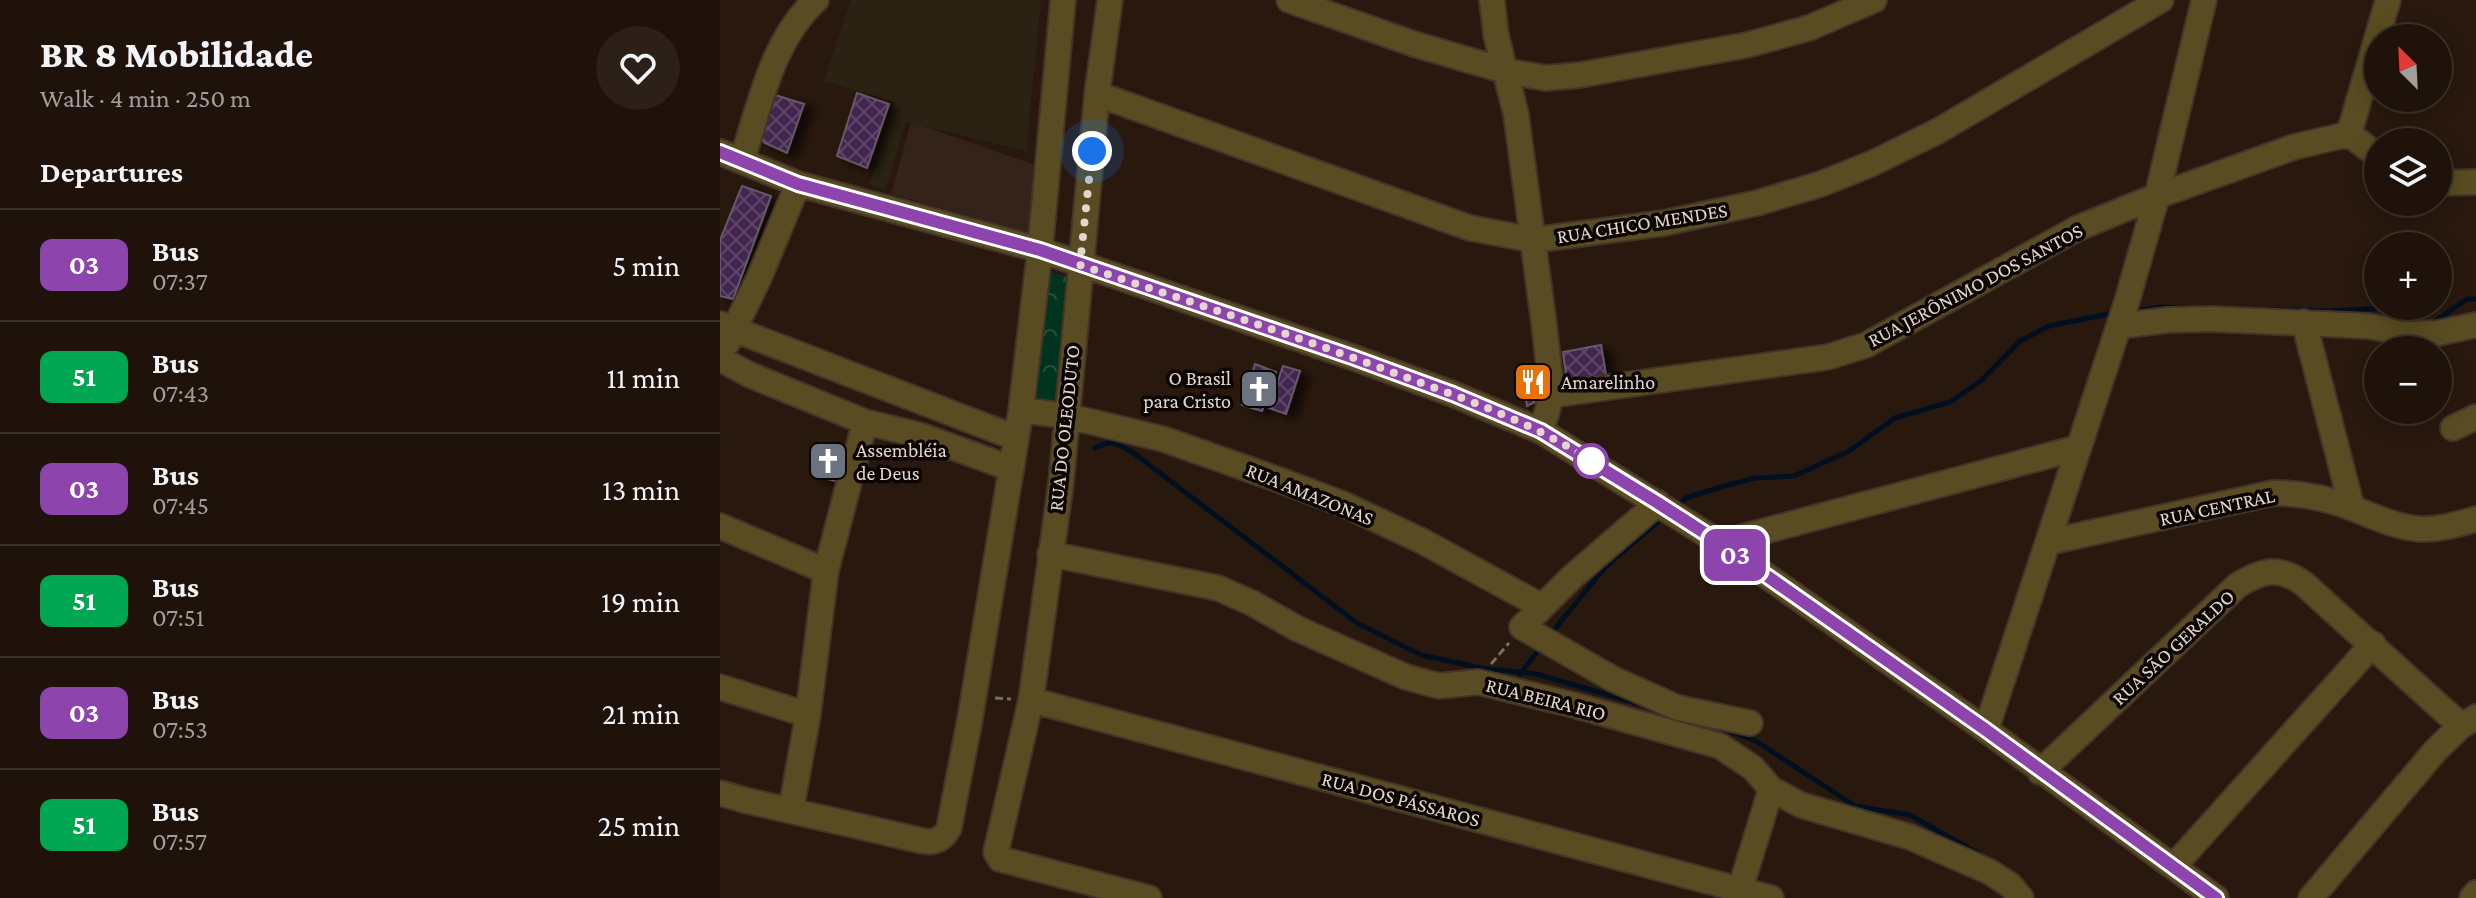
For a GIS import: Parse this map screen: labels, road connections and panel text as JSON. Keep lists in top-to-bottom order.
{
  "streets": {
    "street": [
      "RUA CHICO MENDES",
      "RUA JERÔNIMO DOS SANTOS",
      "RUA DO OLEODUTO",
      "RUA AMAZONAS",
      "RUA CENTRAL",
      "RUA SÃO GERALDO",
      "RUA BEIRA RIO",
      "RUA DOS PÁSSAROS"
    ]
  },
  "crossings": [
    ["RUA CHICO MENDES", "RUA DO OLEODUTO"],
    ["RUA DO OLEODUTO", "RUA AMAZONAS"],
    ["RUA DO OLEODUTO", "RUA BEIRA RIO"],
    ["RUA DO OLEODUTO", "RUA DOS PÁSSAROS"]
  ],
  "places": {
    "restaurant": ["Amarelinho"],
    "church": ["O Brasil para Cristo", "Assembléia de Deus"]
  },
  "lines": ["bus line 03"],
  "north": "top left",
  "page": {
    "heading": [
      ["BR 8 Mobilidade", "Walk · 4 min · 250 m"],
      "Departures"
    ],
    "on_map": "03",
    "map_buttons": ["+", "−"],
    "list": [
      {
        "mark": "03",
        "name": "Bus",
        "note": "07:37",
        "value": "5 min"
      },
      {
        "mark": "51",
        "name": "Bus",
        "note": "07:43",
        "value": "11 min"
      },
      {
        "mark": "03",
        "name": "Bus",
        "note": "07:45",
        "value": "13 min"
      },
      {
        "mark": "51",
        "name": "Bus",
        "note": "07:51",
        "value": "19 min"
      },
      {
        "mark": "03",
        "name": "Bus",
        "note": "07:53",
        "value": "21 min"
      },
      {
        "mark": "51",
        "name": "Bus",
        "note": "07:57",
        "value": "25 min"
      }
    ]
  }
}
